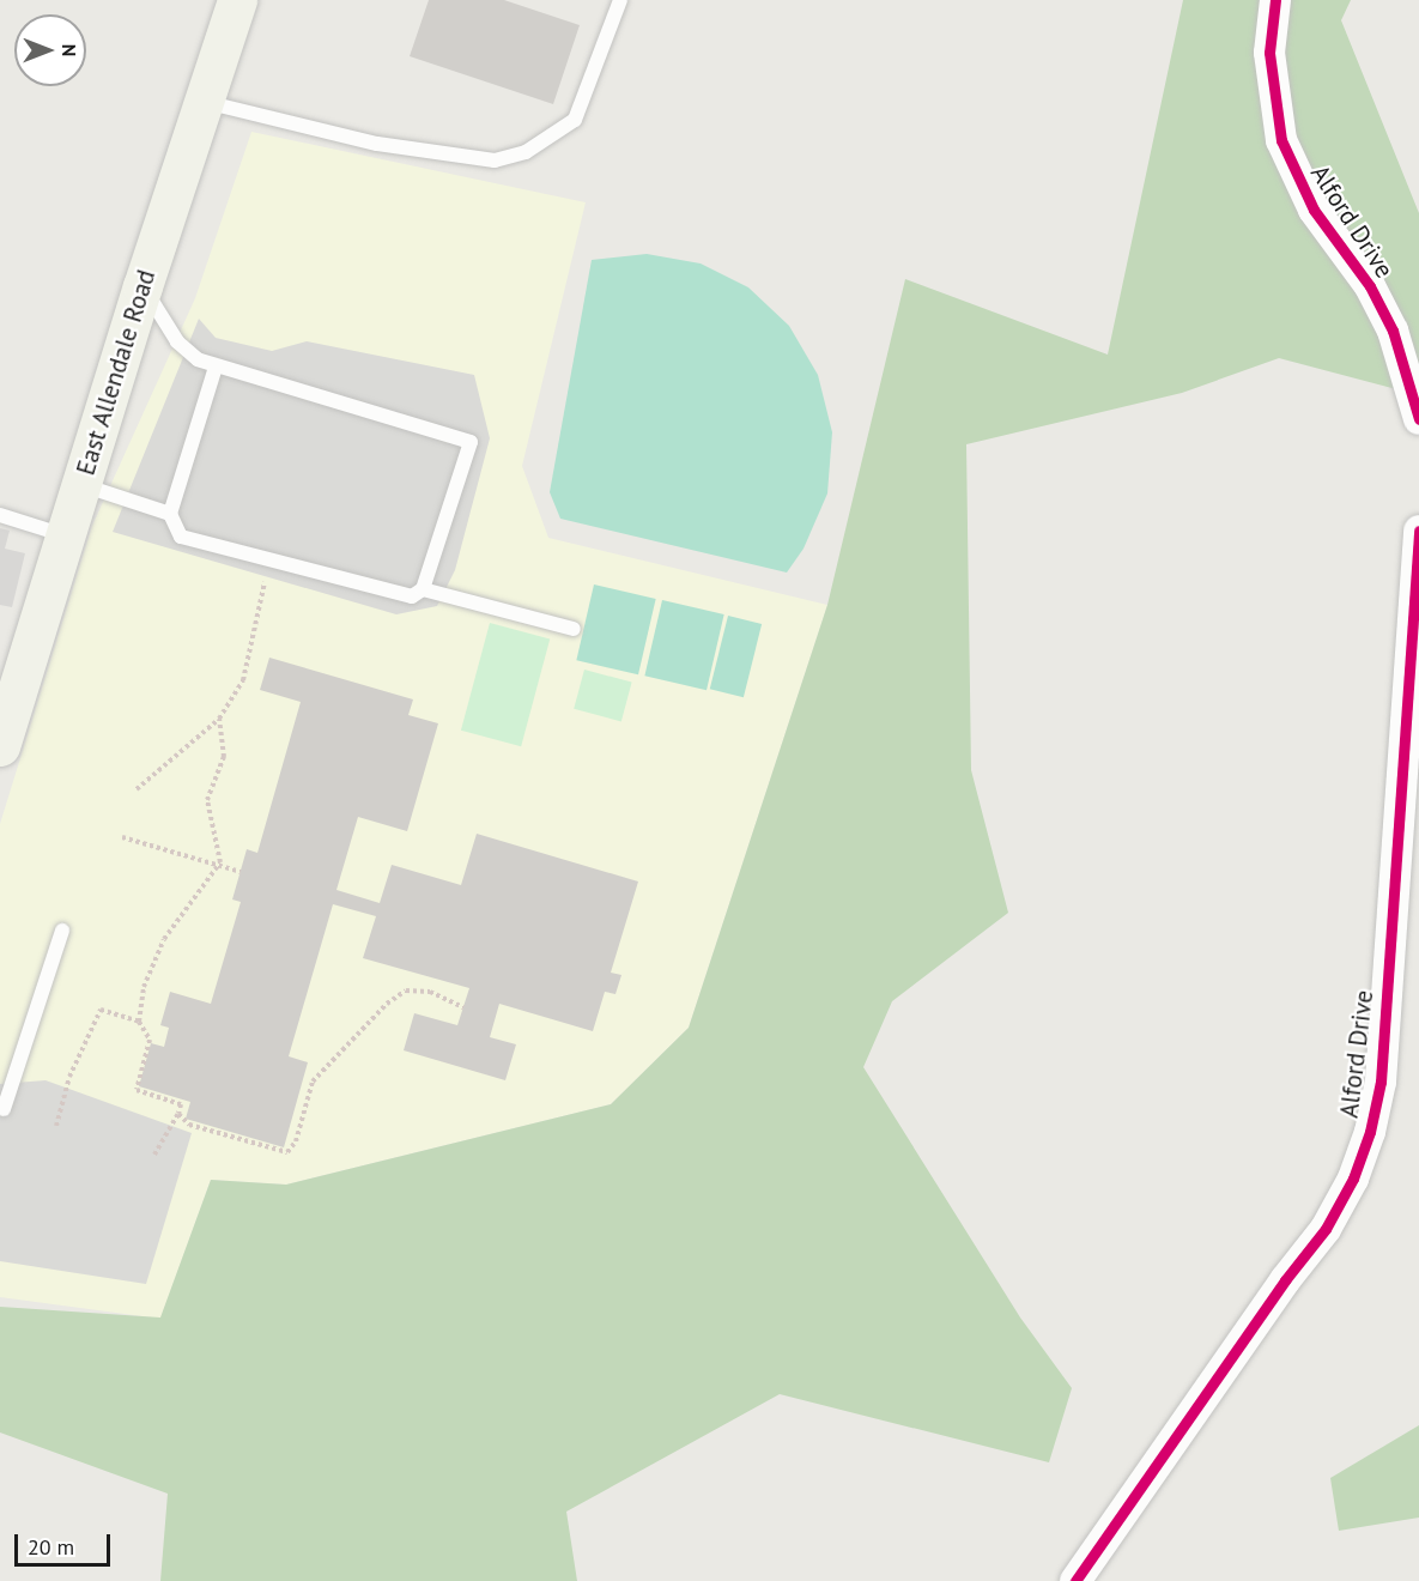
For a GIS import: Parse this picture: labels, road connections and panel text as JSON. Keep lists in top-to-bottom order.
{
  "streets": {
    "main road": ["East Allendale Road"],
    "street": ["Alford Drive"]
  },
  "scale_bar": "20 m",
  "north": "right"
}
